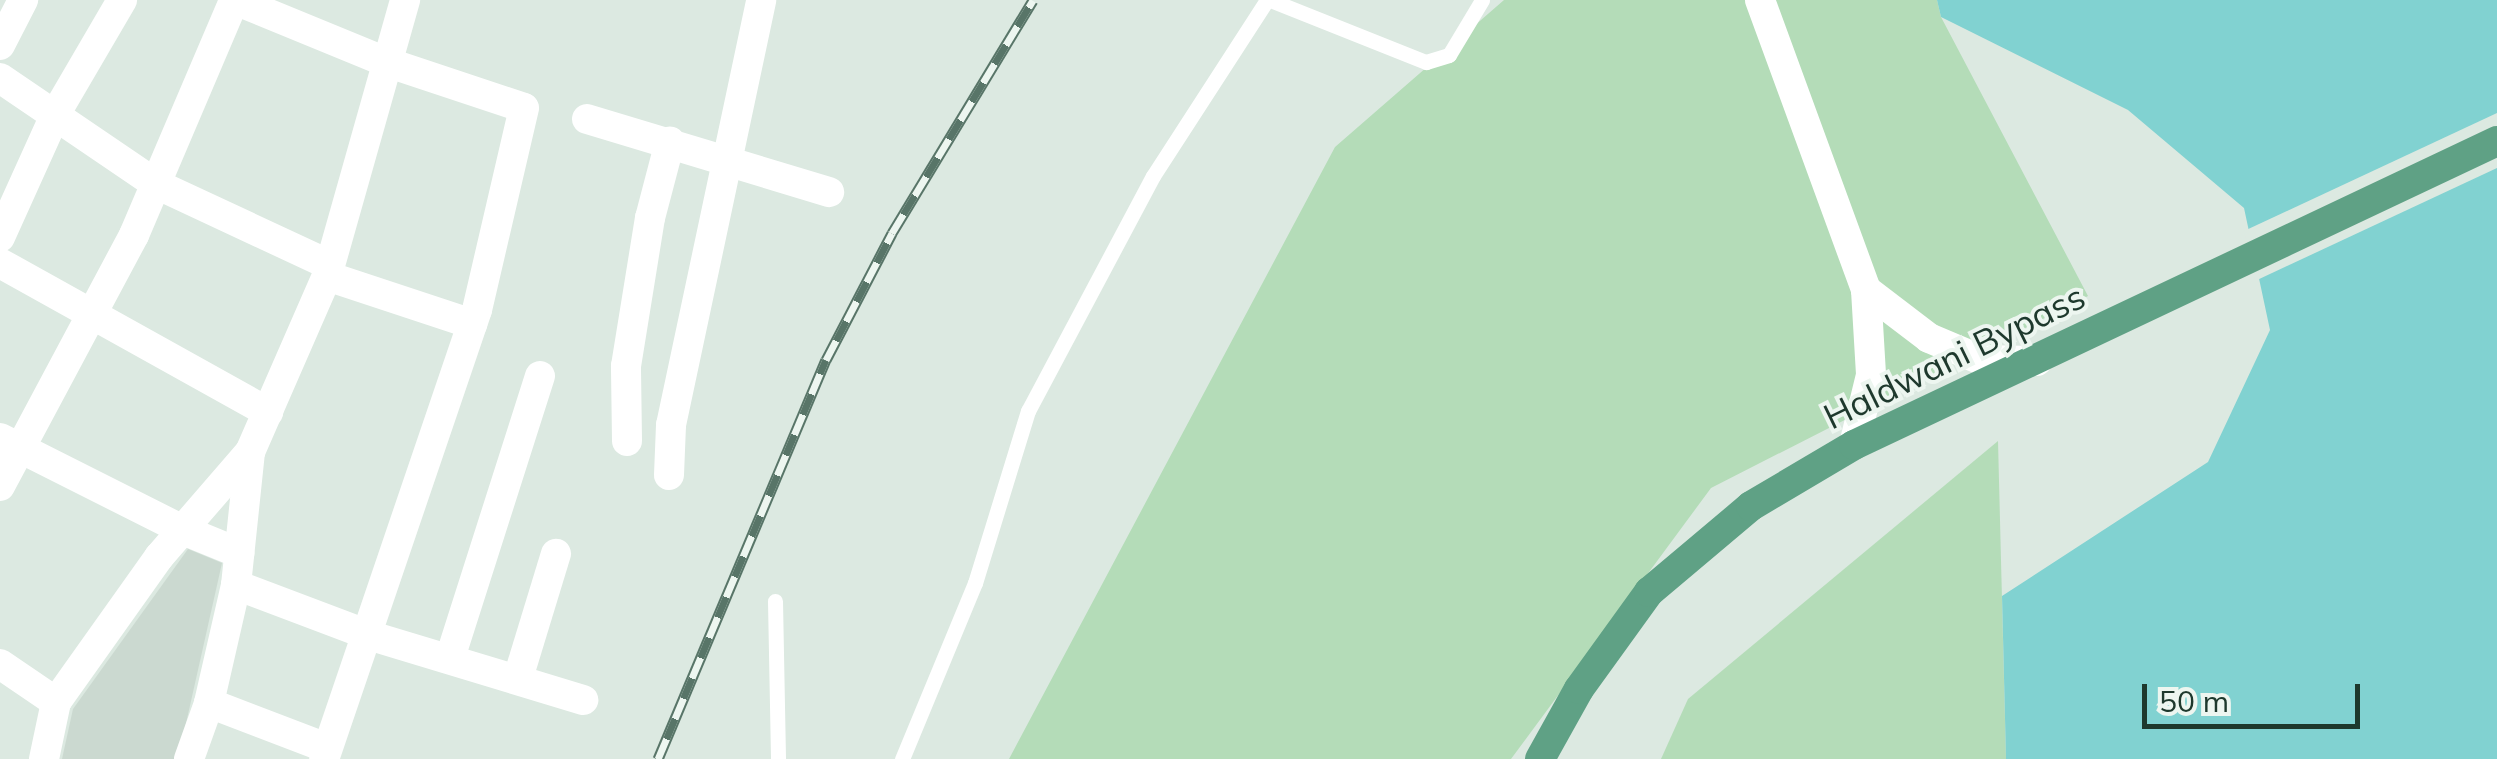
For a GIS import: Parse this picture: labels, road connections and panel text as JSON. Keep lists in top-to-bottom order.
{
  "streets": {
    "main road": ["Haldwani Bypass"]
  },
  "scale_bar": "50 m"
}
